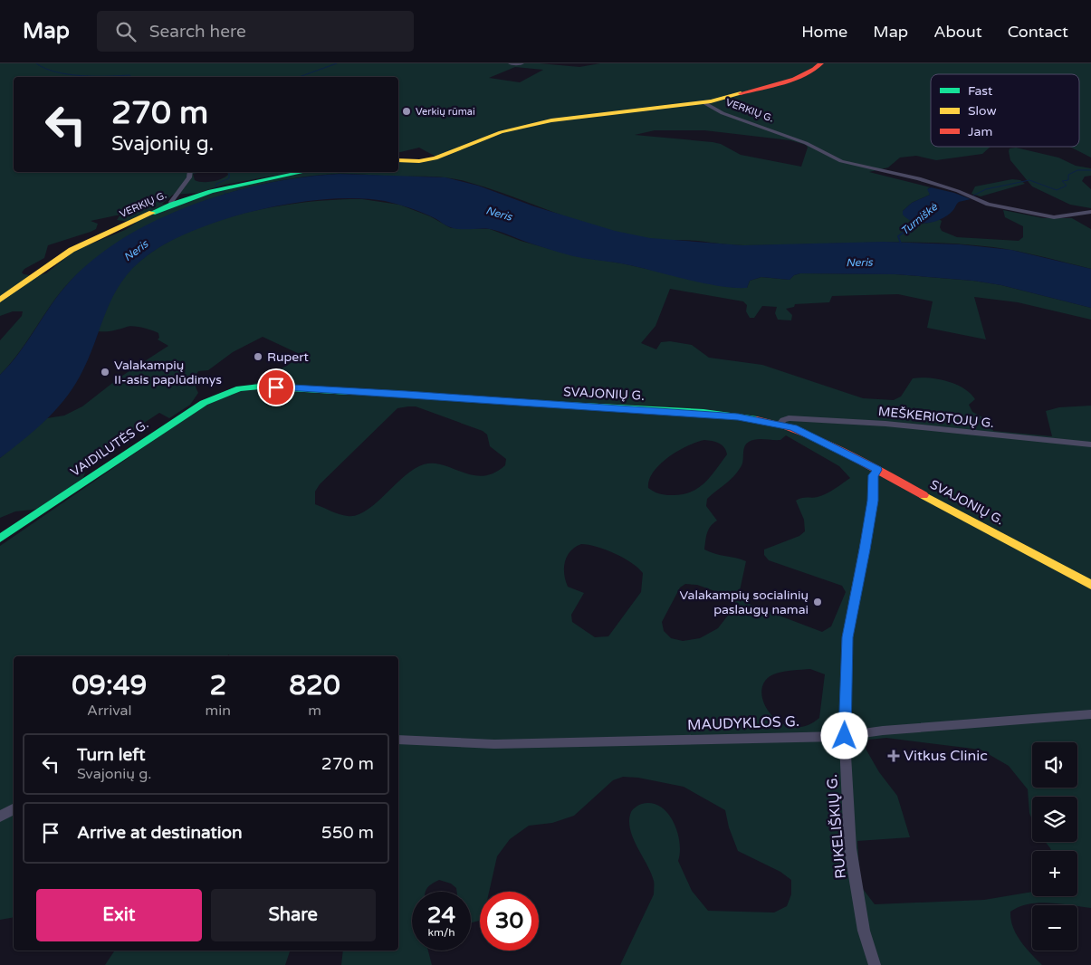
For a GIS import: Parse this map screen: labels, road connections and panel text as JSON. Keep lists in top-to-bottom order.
{
  "streets": {
    "main road": ["VERKIŲ G.", "SVAJONIŲ G.", "VAIDILUTĖS G."],
    "street": ["MEŠKERIOTOJŲ G.", "MAUDYKLOS G.", "RUKELIŠKIŲ G."]
  },
  "crossings": [
    ["SVAJONIŲ G.", "MEŠKERIOTOJŲ G."],
    ["SVAJONIŲ G.", "VAIDILUTĖS G."],
    ["SVAJONIŲ G.", "RUKELIŠKIŲ G."],
    ["MAUDYKLOS G.", "RUKELIŠKIŲ G."]
  ],
  "water": ["Neris", "Turniškė"],
  "places": {
    "other": [
      "Verkių rūmai",
      "Rupert",
      "Valakampių II-asis paplūdimys",
      "Valakampių socialinių paslaugų namai"
    ],
    "health": ["Vitkus Clinic"]
  },
  "legend": ["Fast", "Slow", "Jam"],
  "page": {
    "header": "Map",
    "search": "Search here",
    "nav": [
      "Home",
      "Map",
      "About",
      "Contact"
    ],
    "turn": ["270 m", "Svajonių g."],
    "eta": [
      "09:49",
      "Arrival",
      "2",
      "min",
      "820",
      "m"
    ],
    "list": [
      {
        "name": "Turn left",
        "note": "Svajonių g.",
        "value": "270 m"
      },
      {
        "name": "Arrive at destination",
        "value": "550 m"
      }
    ],
    "map_buttons": ["+", "−"],
    "buttons": ["Exit", "Share"],
    "speed": "24 km/h",
    "limit": "30"
  }
}
